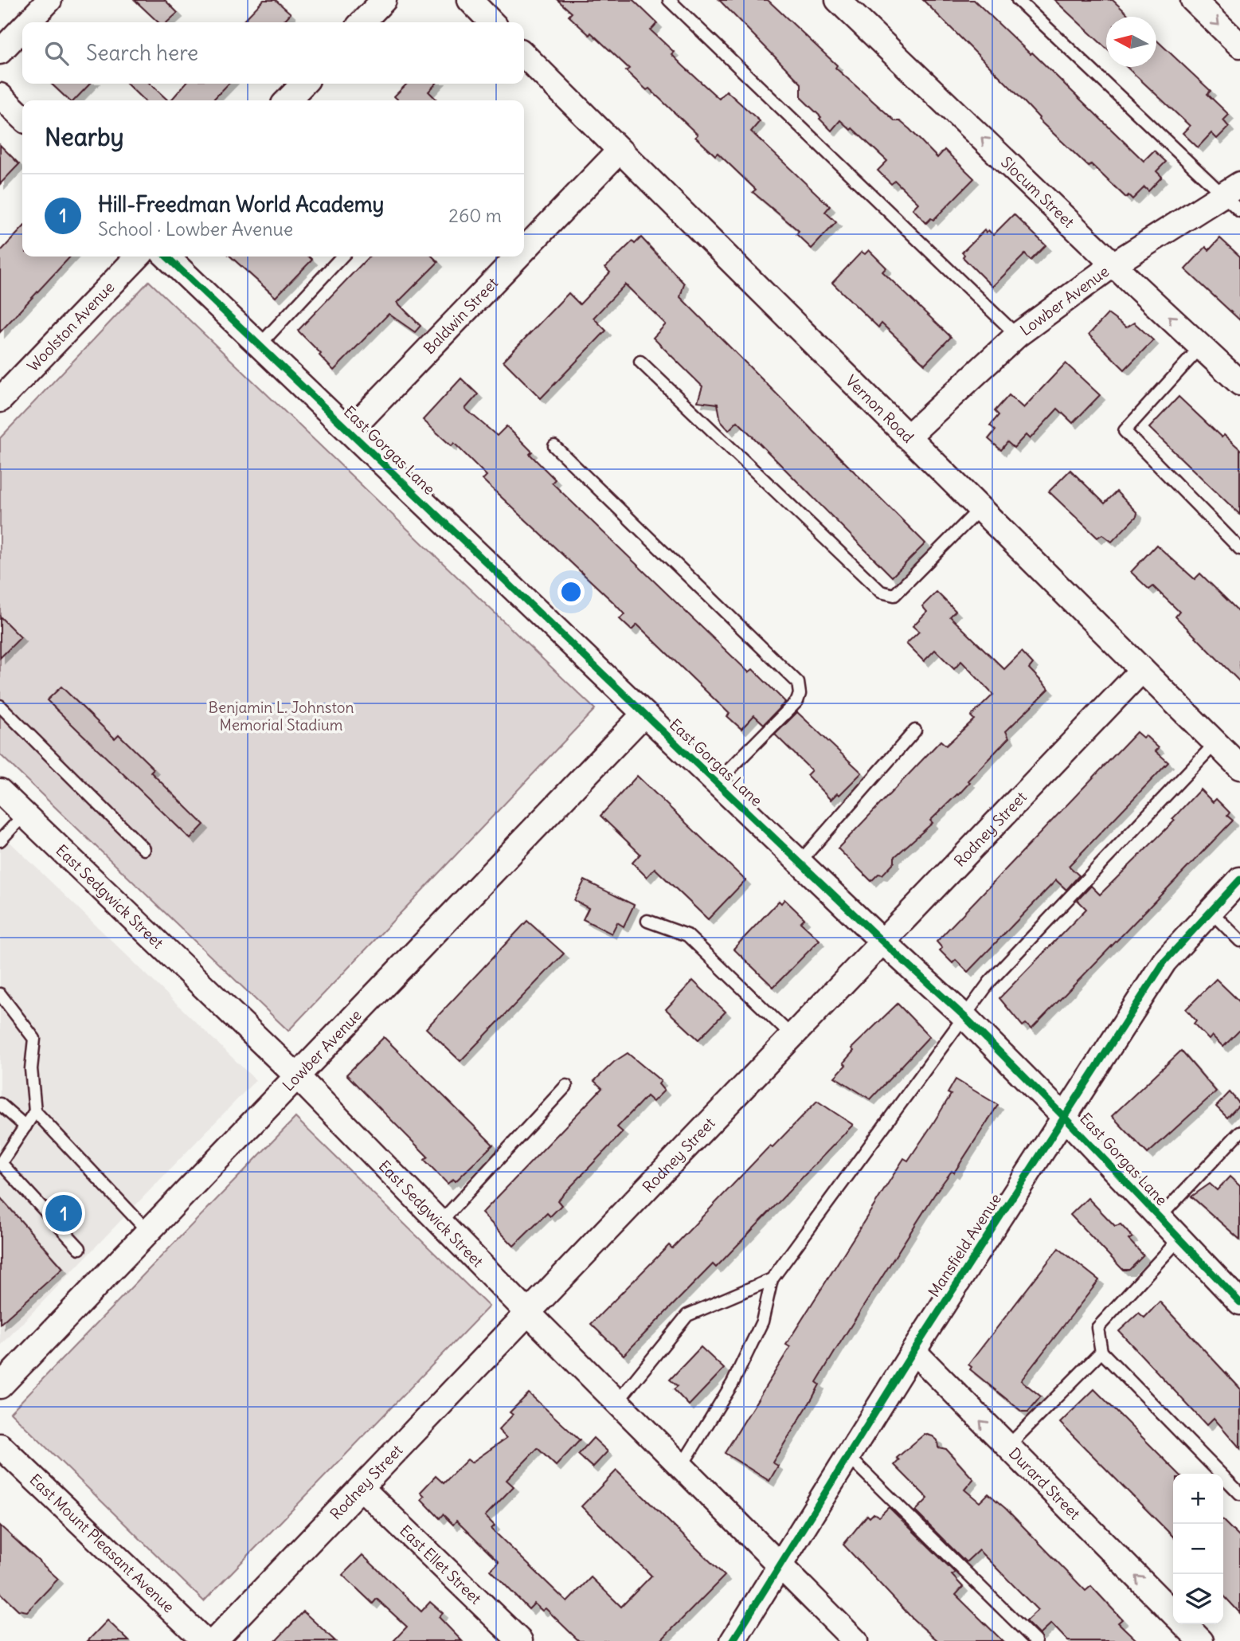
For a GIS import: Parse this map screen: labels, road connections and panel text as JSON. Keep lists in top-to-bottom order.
{
  "streets": {
    "street": [
      "Slocum Street",
      "Lowber Avenue",
      "Baldwin Street",
      "Woolston Avenue",
      "Vernon Road",
      "East Gorgas Lane",
      "Rodney Street",
      "East Sedgwick Street",
      "Mansfield Avenue",
      "Durard Street",
      "East Mount Pleasant Avenue",
      "East Ellet Street"
    ]
  },
  "crossings": [
    ["Slocum Street", "Lowber Avenue"],
    ["Lowber Avenue", "Vernon Road"],
    ["Lowber Avenue", "East Gorgas Lane"],
    ["Lowber Avenue", "East Sedgwick Street"],
    ["Baldwin Street", "Vernon Road"],
    ["Baldwin Street", "East Gorgas Lane"],
    ["Vernon Road", "Rodney Street"],
    ["East Gorgas Lane", "Rodney Street"],
    ["East Gorgas Lane", "Mansfield Avenue"],
    ["Rodney Street", "East Sedgwick Street"],
    ["Rodney Street", "East Ellet Street"],
    ["East Sedgwick Street", "Mansfield Avenue"],
    ["Mansfield Avenue", "Durard Street"]
  ],
  "one_way": ["Slocum Street", "Durard Street"],
  "parks": ["Benjamin L. Johnston Memorial Stadium"],
  "north": "left",
  "page": {
    "search": "Search here",
    "heading": "Nearby",
    "list": [
      {
        "mark": "1",
        "name": "Hill-Freedman World Academy",
        "note": "School · Lowber Avenue",
        "value": "260 m"
      }
    ],
    "pins": "1",
    "map_buttons": ["+", "−"]
  }
}
